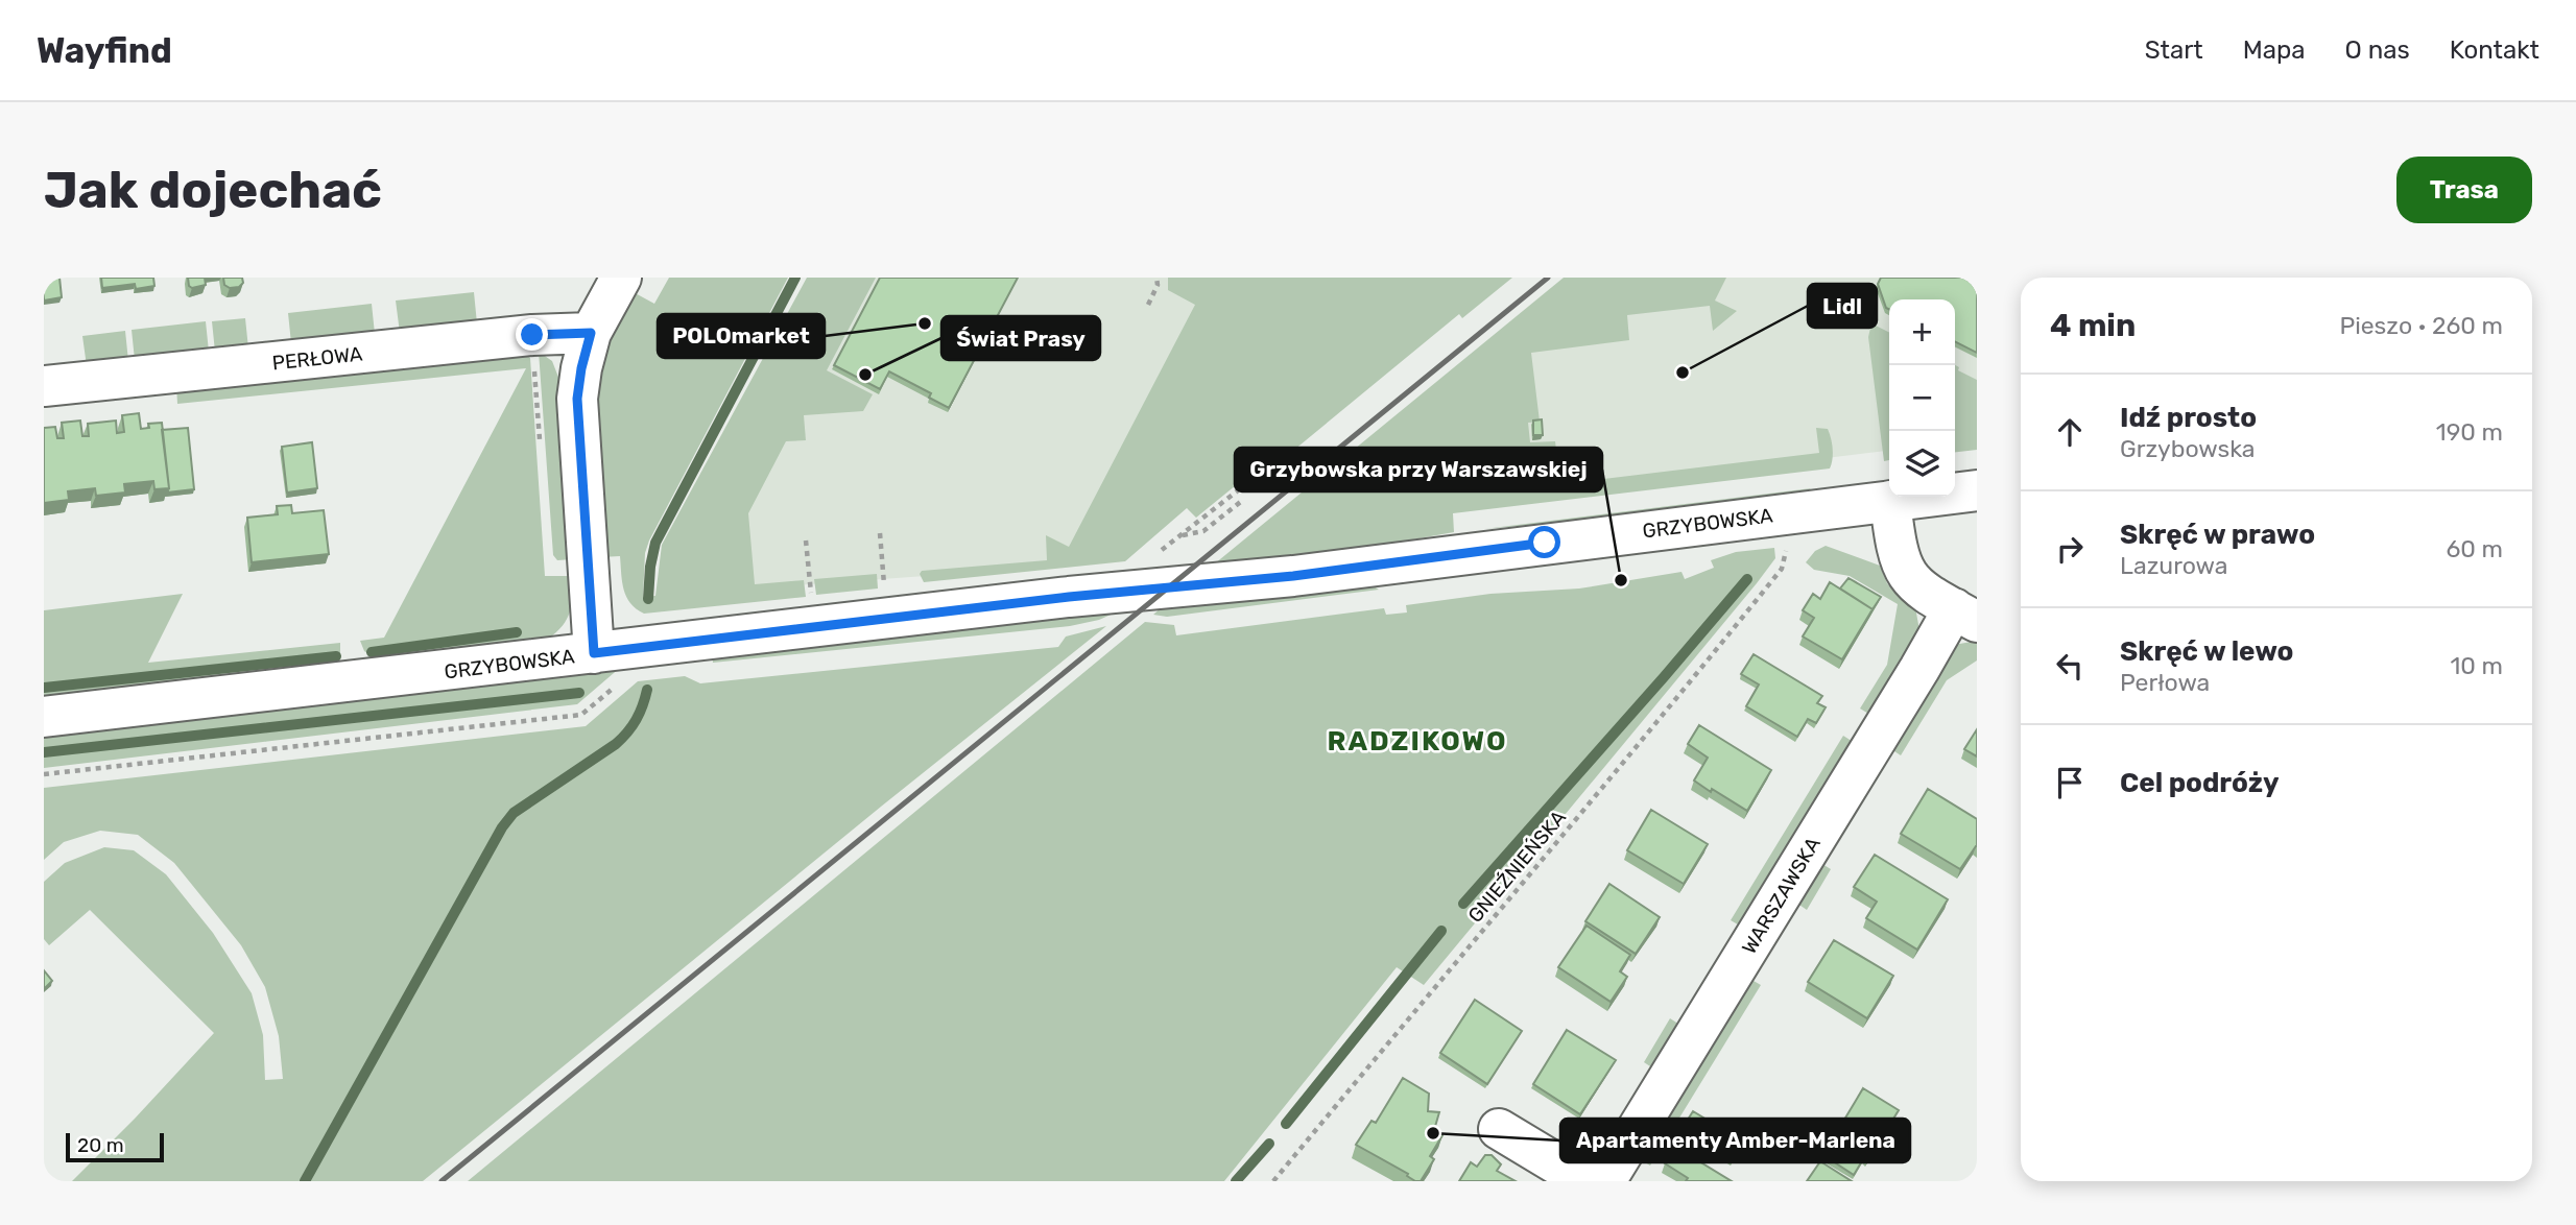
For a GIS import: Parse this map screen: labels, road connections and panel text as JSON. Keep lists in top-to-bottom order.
{
  "streets": {
    "street": ["PERŁOWA", "GRZYBOWSKA", "WARSZAWSKA"],
    "path": ["GNIEŹNIEŃSKA"]
  },
  "districts": ["RADZIKOWO"],
  "places": [
    "POLOmarket",
    "Lidl",
    "Świat Prasy",
    "Grzybowska przy Warszawskiej",
    "Apartamenty Amber-Marlena"
  ],
  "scale_bar": "20 m",
  "page": {
    "header": "Wayfind",
    "nav": [
      "Start",
      "Mapa",
      "O nas",
      "Kontakt"
    ],
    "buttons": "Trasa",
    "title": "Jak dojechać",
    "heading": ["4 min", "Pieszo · 260 m"],
    "map_buttons": ["+", "−"],
    "list": [
      ["Idź prosto", "Grzybowska", "190 m"],
      ["Skręć w prawo", "Lazurowa", "60 m"],
      ["Skręć w lewo", "Perłowa", "10 m"],
      "Cel podróży"
    ],
    "scale": "20 m"
  }
}
